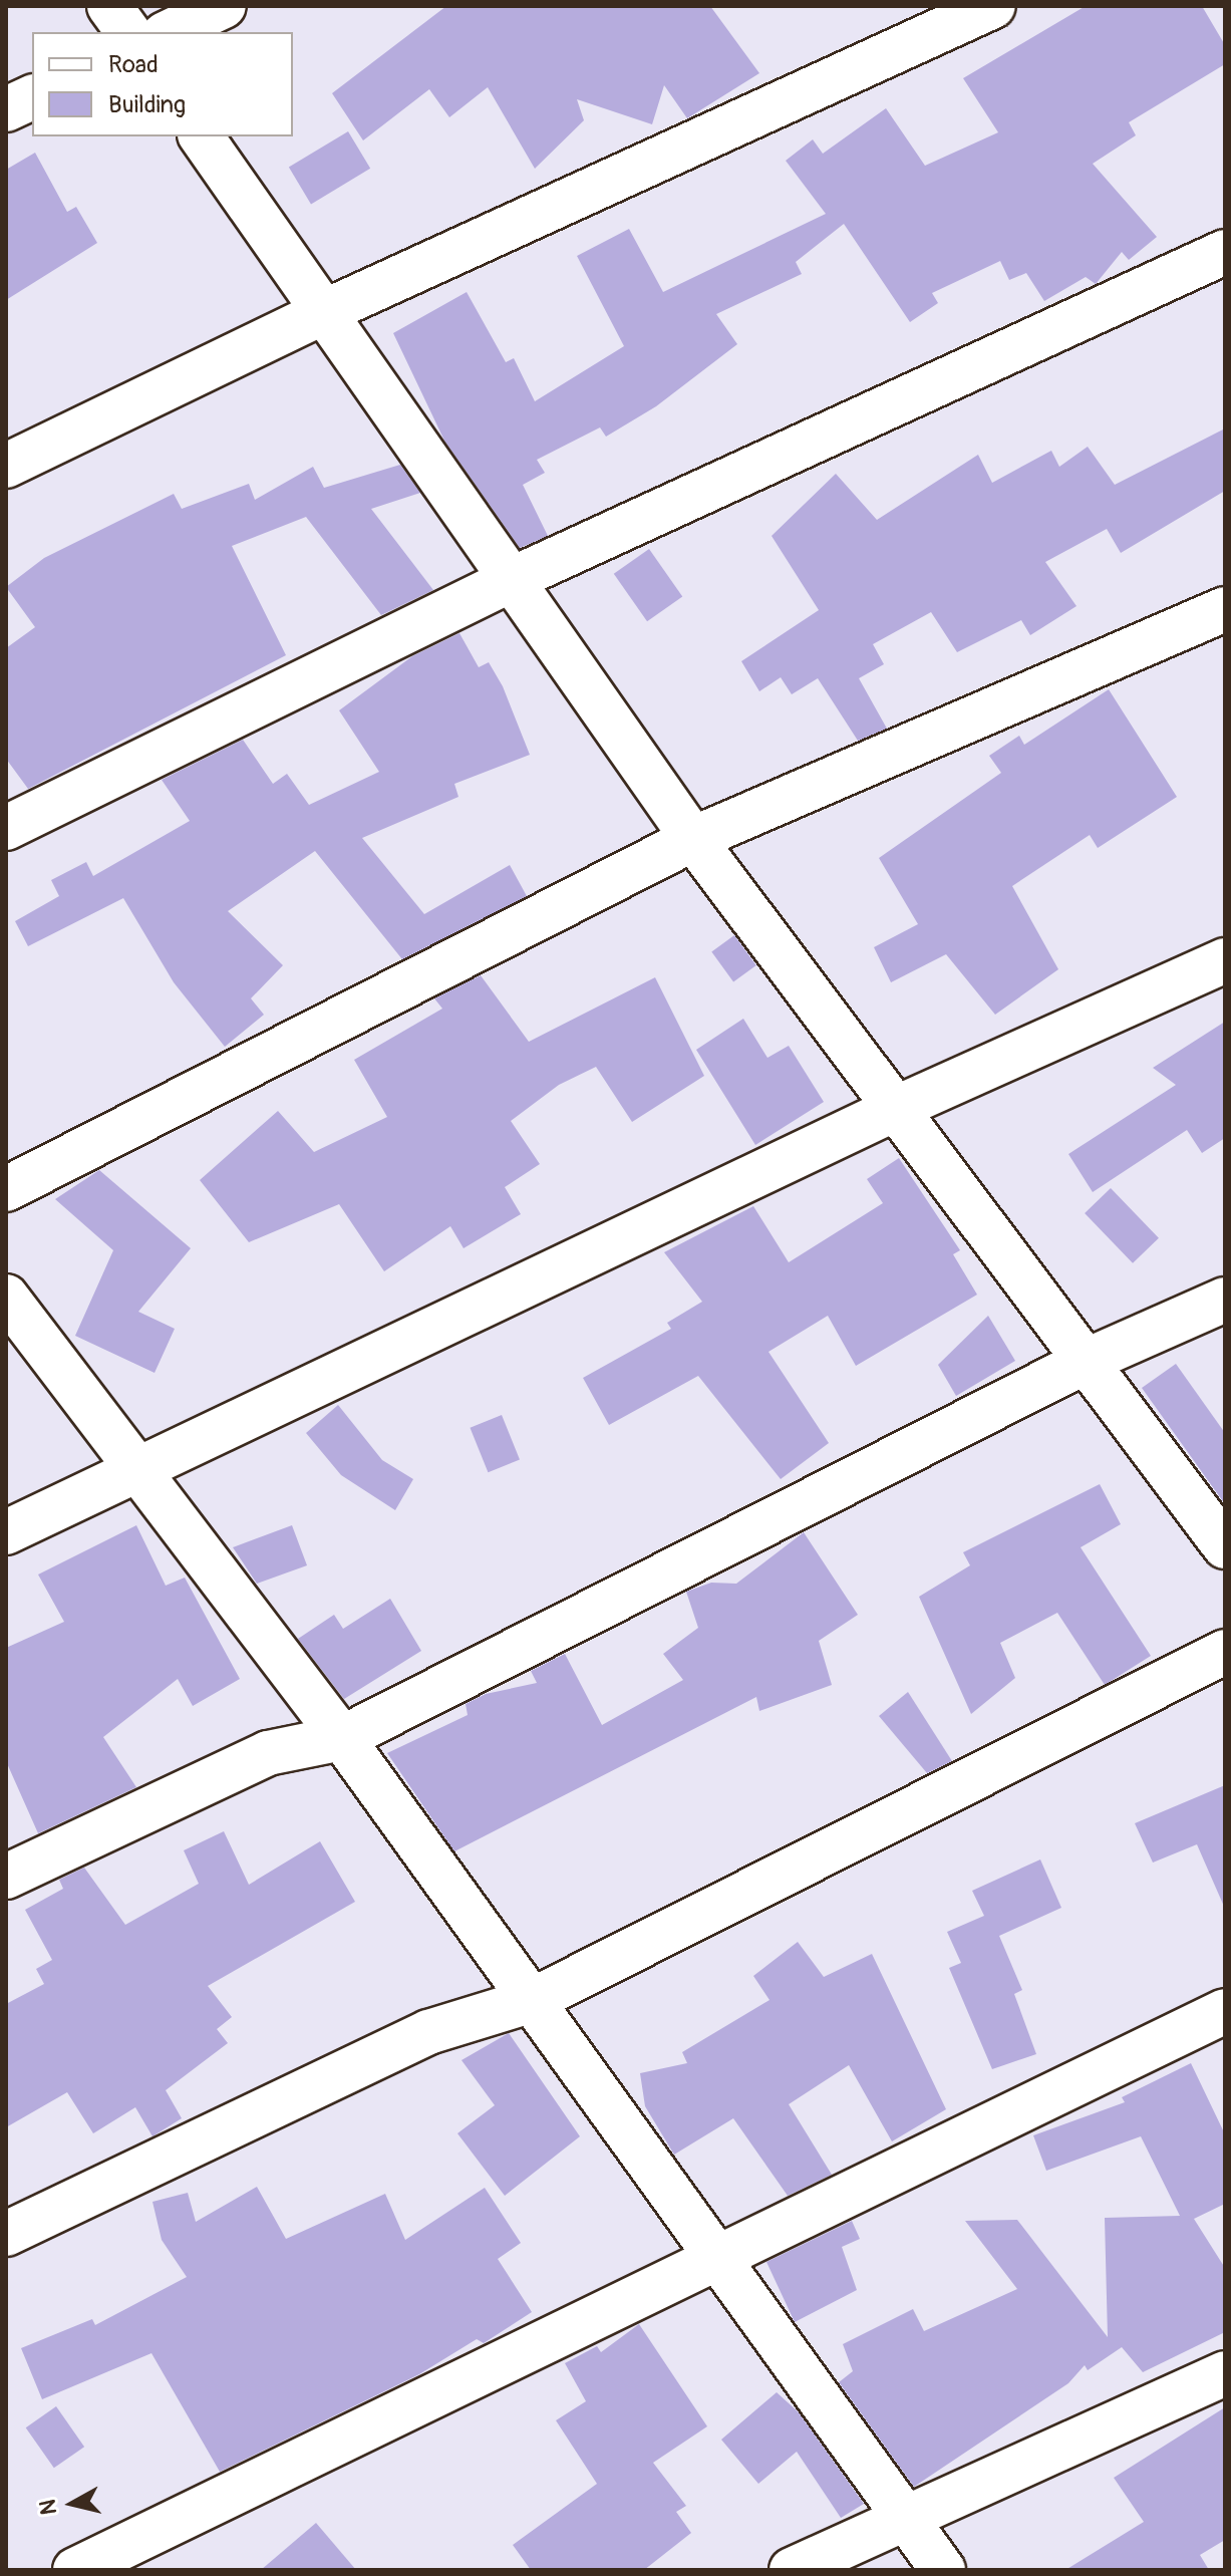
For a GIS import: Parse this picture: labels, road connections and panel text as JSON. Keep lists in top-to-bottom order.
{
  "legend": ["Road", "Building"],
  "north": "left"
}
